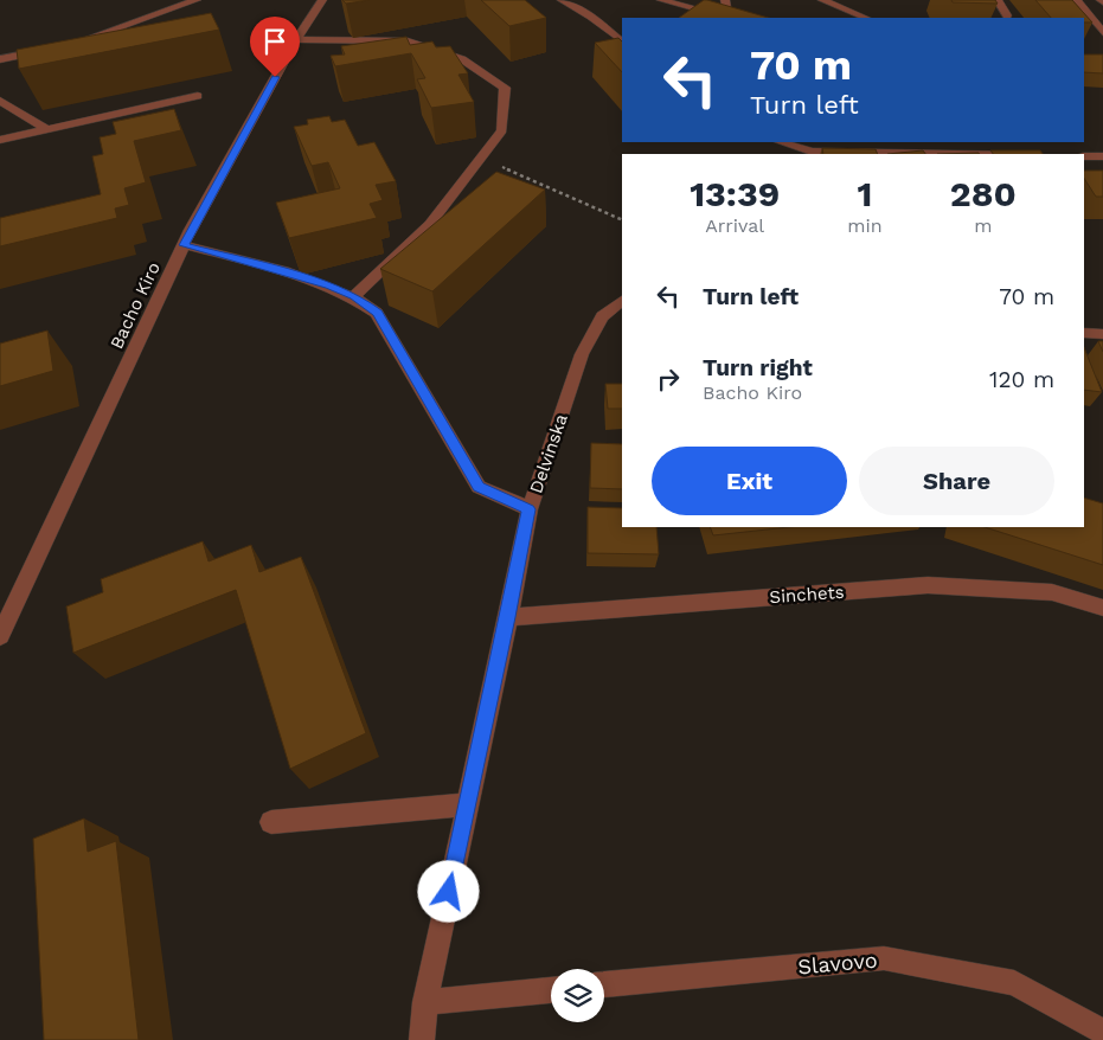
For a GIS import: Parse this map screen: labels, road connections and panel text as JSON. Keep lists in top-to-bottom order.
{
  "streets": {
    "street": [
      "Bacho Kiro",
      "Delvinska",
      "Sinchets",
      "Slavovo"
    ]
  },
  "crossings": [
    ["Delvinska", "Sinchets"]
  ],
  "page": {
    "turn": ["70 m", "Turn left"],
    "eta": [
      "13:39",
      "Arrival",
      "1",
      "min",
      "280",
      "m"
    ],
    "list": [
      {
        "name": "Turn left",
        "value": "70 m"
      },
      {
        "name": "Turn right",
        "note": "Bacho Kiro",
        "value": "120 m"
      }
    ],
    "buttons": ["Exit", "Share"]
  }
}
